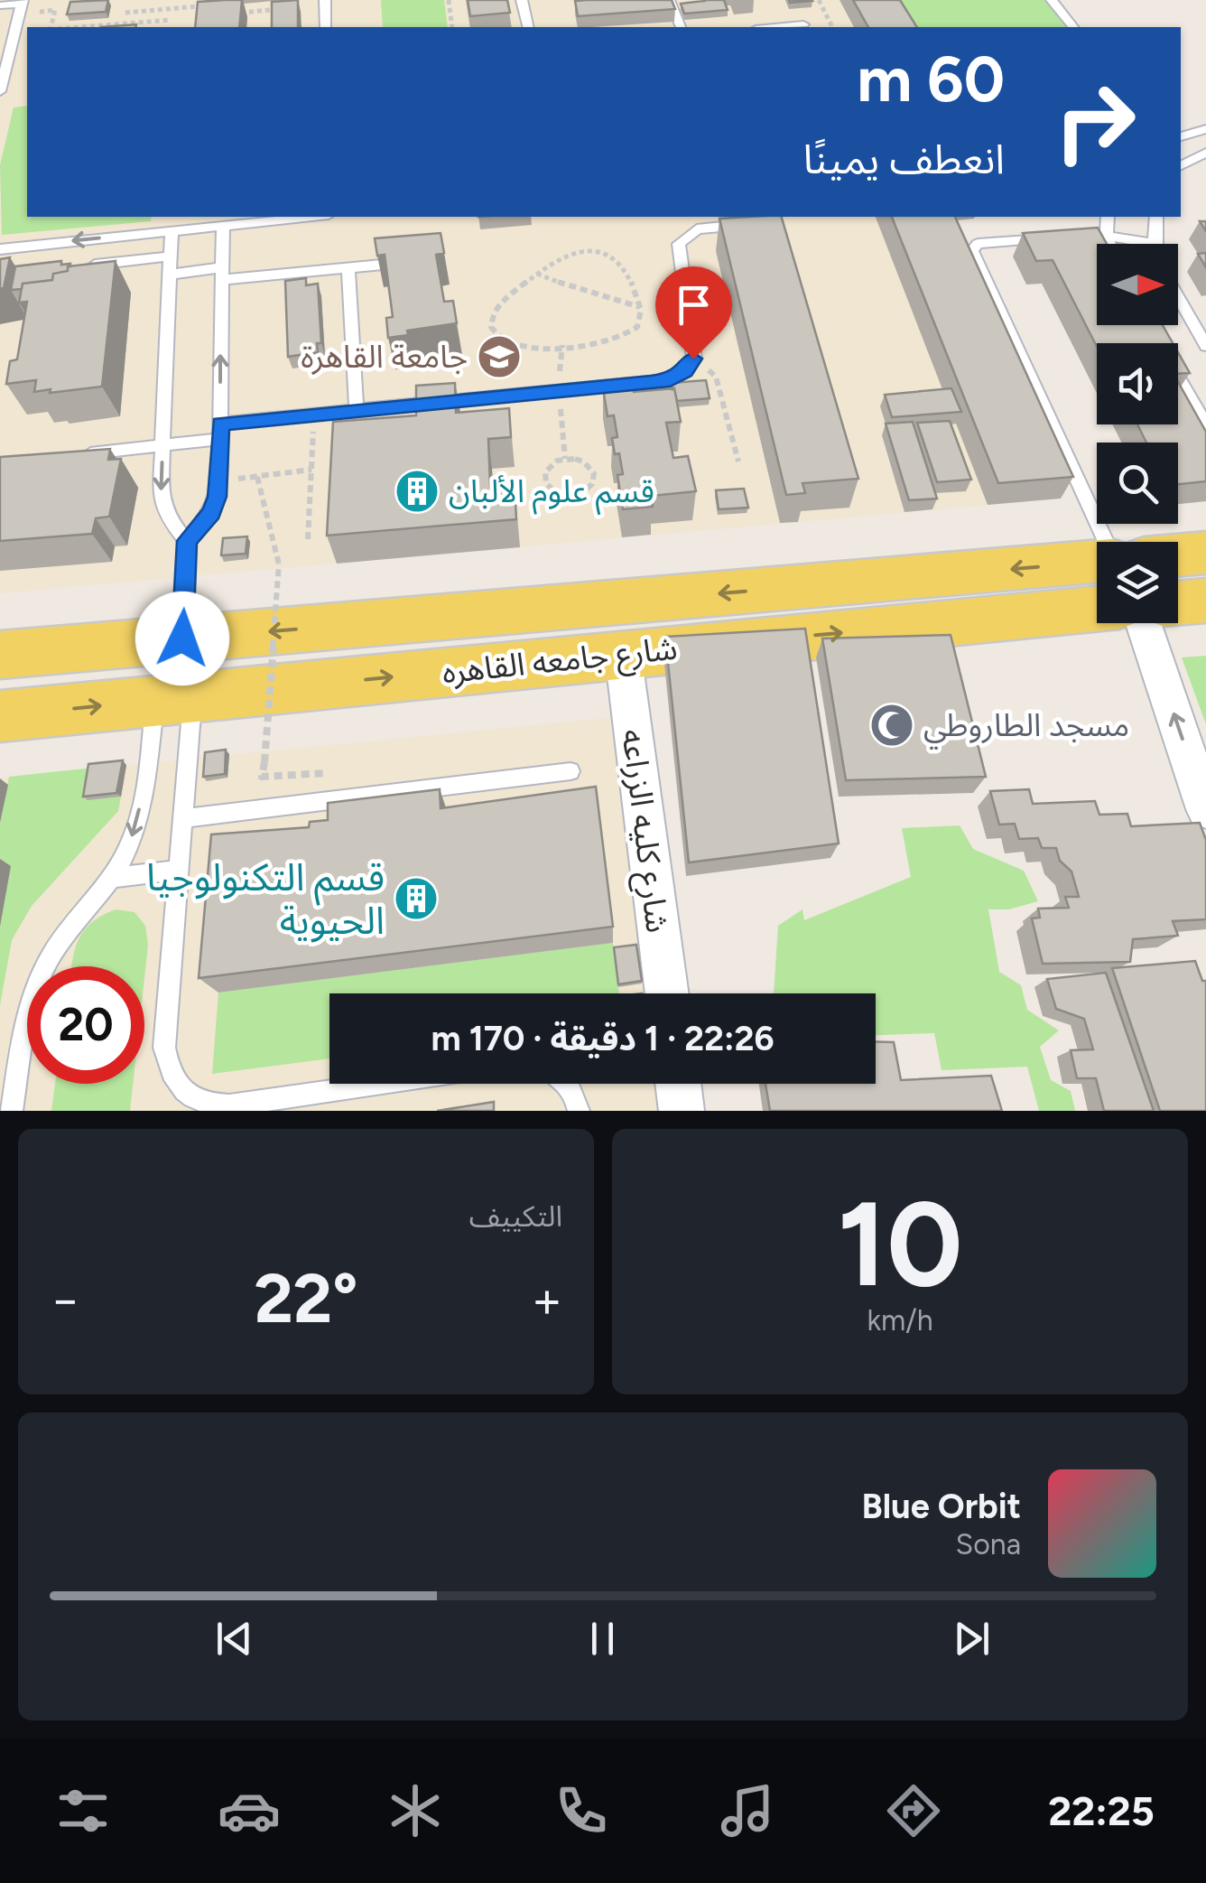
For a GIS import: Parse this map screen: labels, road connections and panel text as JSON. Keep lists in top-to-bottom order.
{
  "streets": {
    "main road": ["شارع جامعه القاهره"],
    "street": ["شارع كليه الزراعه"]
  },
  "crossings": [
    ["شارع جامعه القاهره", "شارع كليه الزراعه"]
  ],
  "places": {
    "school or university": ["جامعة القاهرة"],
    "building": ["قسم علوم الألبان", "قسم التكنولوجيا الحيوية"],
    "mosque": ["مسجد الطاروطي"]
  },
  "north": "right",
  "page": {
    "turn": ["60 m", "انعطف يمينًا"],
    "limit": "20",
    "trip": "22:26 · 1 دقيقة · 170 m",
    "tile": [
      ["10", "km/h"],
      "التكييف"
    ],
    "heat": ["−", "22°", "+"],
    "song": ["Blue Orbit", "Sona"],
    "tabs": "22:25"
  }
}
